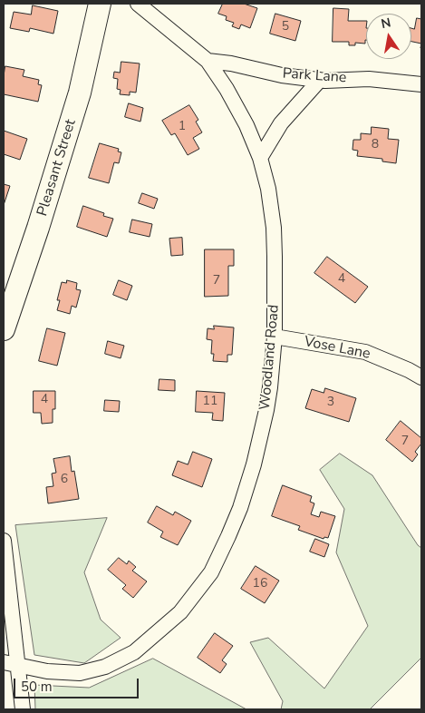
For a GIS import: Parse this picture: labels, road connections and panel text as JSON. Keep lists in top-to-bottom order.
{
  "streets": {
    "street": [
      "Park Lane",
      "Pleasant Street",
      "Vose Lane",
      "Woodland Road"
    ]
  },
  "crossings": [
    ["Park Lane", "Woodland Road"],
    ["Vose Lane", "Woodland Road"]
  ],
  "house_numbers": [
    "5",
    "1",
    "8",
    "4",
    "7",
    "4",
    "11",
    "3",
    "7",
    "6",
    "16"
  ],
  "scale_bar": "50 m",
  "north": "top"
}
